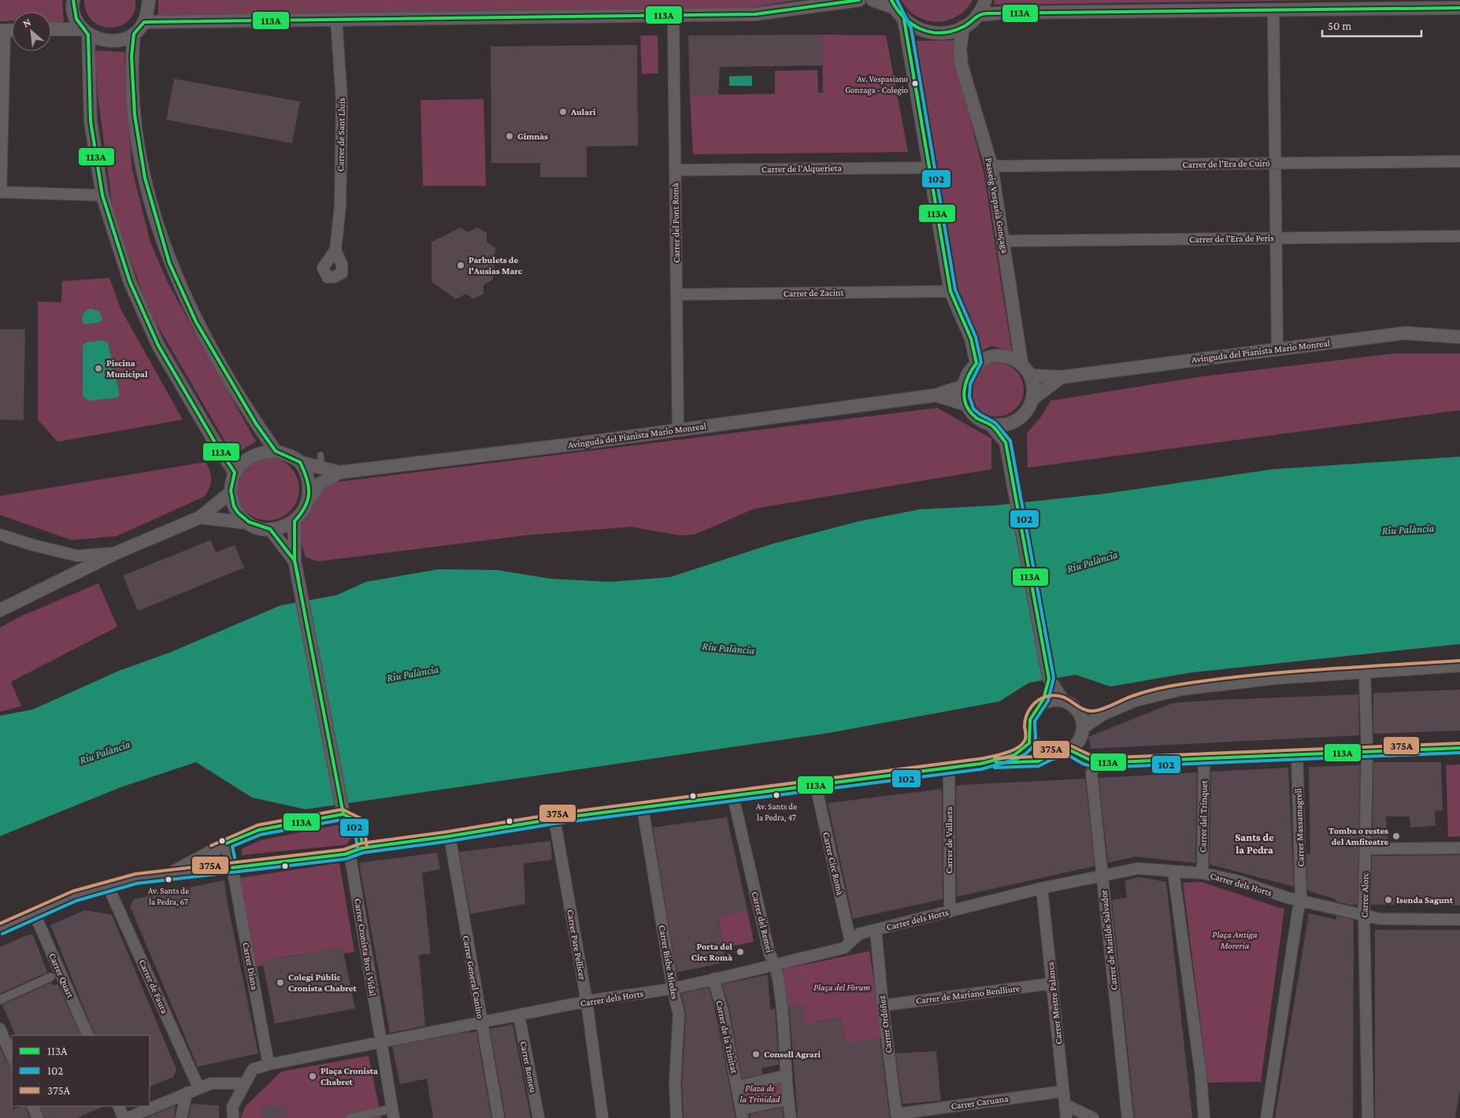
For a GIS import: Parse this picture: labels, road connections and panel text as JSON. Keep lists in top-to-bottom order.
{
  "streets": {
    "street": [
      "Carrer de Sant Lluís",
      "Carrer de l'Era de Cuiró",
      "Carrer de l’Alquerieta",
      "Passeig Vespasià Gonçaga",
      "Carrer del Pont Romà",
      "Carrer de l'Era de Peris",
      "Carrer de Zacint",
      "Avinguda del Pianista Mario Monreal",
      "Carrer del Trinquet",
      "Carrer Massamagrell",
      "Carrer de Vallaeta",
      "Carrer Circ Romà",
      "Carrer dels Horts",
      "Carrer Alorc",
      "Carrer del Remei",
      "Carrer de Matilde Salvador",
      "Carrer Pare Pellicer",
      "Carrer Cronista Bru i Vidal",
      "Carrer Bisbe Miedes",
      "Carrer Diana",
      "Carrer Quart",
      "Carrer General Canino",
      "Carrer de Faura",
      "Carrer de Mariano Benlliure",
      "Carrer Mestre Palanca",
      "Carrer Ordóñez",
      "Carrer de la Trinitat",
      "Carrer Romeu",
      "Carrer Caruana"
    ]
  },
  "crossings": [
    ["Carrer de l'Era de Cuiró", "Passeig Vespasià Gonçaga"],
    ["Carrer de l’Alquerieta", "Carrer del Pont Romà"],
    ["Passeig Vespasià Gonçaga", "Carrer de l'Era de Peris"],
    ["Passeig Vespasià Gonçaga", "Avinguda del Pianista Mario Monreal"],
    ["Carrer del Pont Romà", "Carrer de Zacint"],
    ["Carrer del Pont Romà", "Avinguda del Pianista Mario Monreal"],
    ["Carrer del Trinquet", "Carrer dels Horts"],
    ["Carrer Massamagrell", "Carrer dels Horts"],
    ["Carrer de Vallaeta", "Carrer dels Horts"],
    ["Carrer Circ Romà", "Carrer dels Horts"],
    ["Carrer dels Horts", "Carrer Alorc"],
    ["Carrer dels Horts", "Carrer del Remei"],
    ["Carrer dels Horts", "Carrer de Matilde Salvador"],
    ["Carrer dels Horts", "Carrer Pare Pellicer"],
    ["Carrer dels Horts", "Carrer Cronista Bru i Vidal"],
    ["Carrer dels Horts", "Carrer Bisbe Miedes"],
    ["Carrer dels Horts", "Carrer General Canino"],
    ["Carrer dels Horts", "Carrer Mestre Palanca"],
    ["Carrer dels Horts", "Carrer Ordóñez"],
    ["Carrer dels Horts", "Carrer de la Trinitat"],
    ["Carrer dels Horts", "Carrer Romeu"],
    ["Carrer de Mariano Benlliure", "Carrer Mestre Palanca"],
    ["Carrer de Mariano Benlliure", "Carrer Ordóñez"],
    ["Carrer Mestre Palanca", "Carrer Caruana"],
    ["Carrer Ordóñez", "Carrer Caruana"]
  ],
  "districts": ["Sants de la Pedra"],
  "water": ["Riu Palància"],
  "parks": ["Plaça Antiga Moreria", "Plaça del Fòrum", "Plaza de la Trinidad"],
  "places": [
    "Av. Vespasiano Gonzaga - Colegio",
    "Aulari",
    "Gimnàs",
    "Parbulets de l'Ausias Marc",
    "Piscina Municipal",
    "Av. Sants de la Pedra, 47",
    "Tomba o restes del Amfiteatre",
    "Av. Sants de la Pedra, 67",
    "Isenda Sagunt",
    "Porta del Circ Romà",
    "Colegi Públic Cronista Chabret",
    "Consell Agrari",
    "Plaça Cronista Chabret"
  ],
  "lines": ["transit line 113A", "transit line 102", "transit line 375A"],
  "legend": ["113A", "102", "375A"],
  "scale_bar": "50 m",
  "north": "top left"
}
